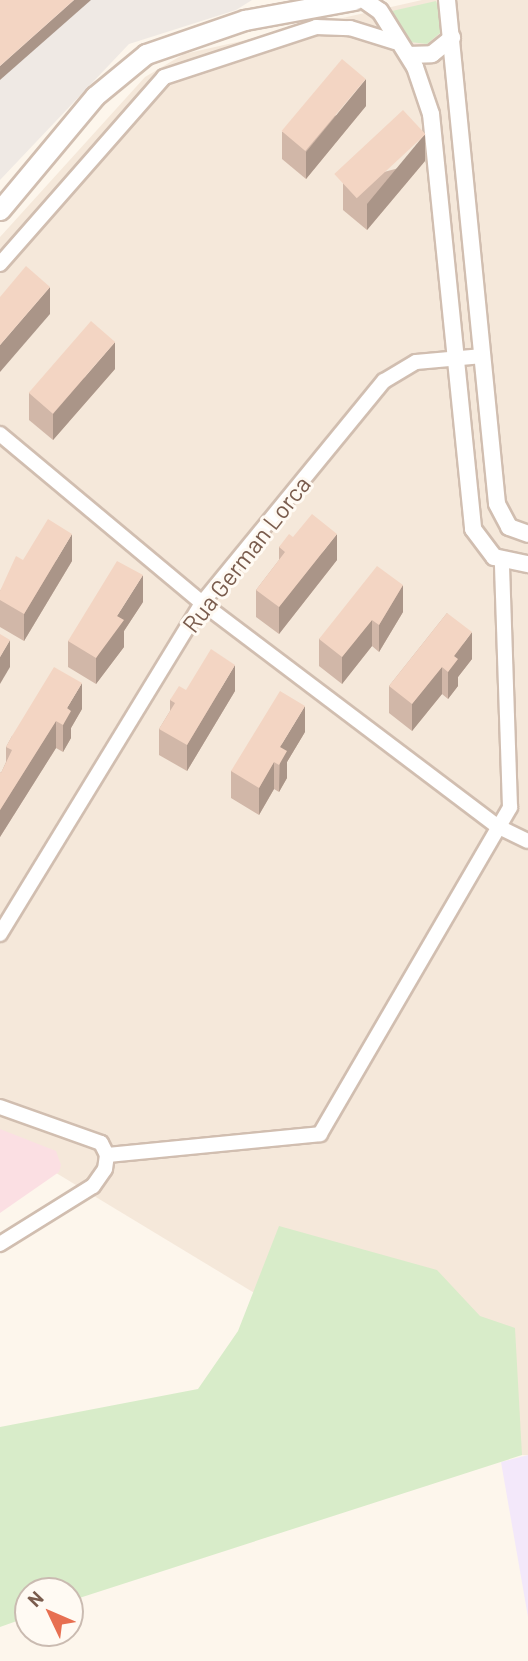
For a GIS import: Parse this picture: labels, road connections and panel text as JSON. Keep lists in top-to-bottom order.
{
  "streets": {
    "street": ["Rua German Lorca"]
  },
  "north": "top left"
}
